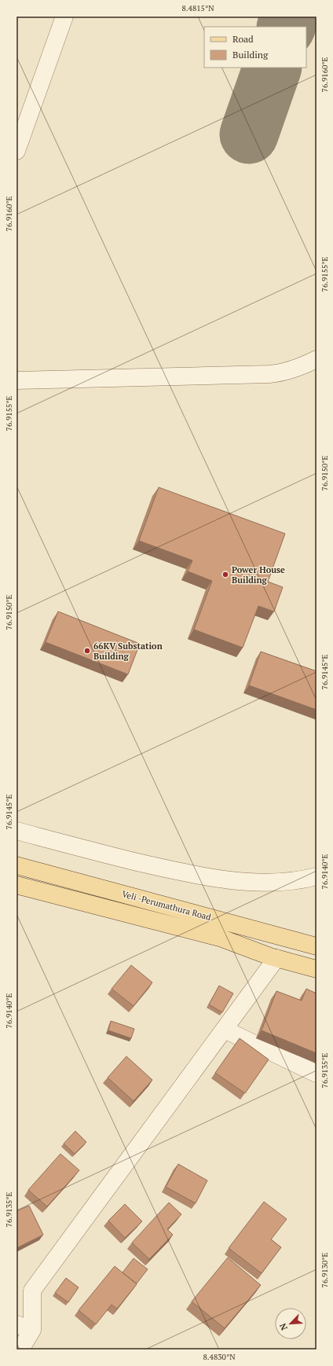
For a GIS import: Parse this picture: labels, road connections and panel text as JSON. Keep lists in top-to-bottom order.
{
  "streets": {
    "main road": ["Veli -Perumathura Road"]
  },
  "places": ["Power House Building", "66KV Substation Building"],
  "legend": ["Road", "Building"],
  "north": "bottom left",
  "coordinates": [
    "8.4815°N",
    "76.9160°E",
    "76.9155°E",
    "76.9150°E",
    "76.9145°E",
    "76.9140°E",
    "76.9135°E",
    "76.9130°E",
    "8.4830°N"
  ]
}
